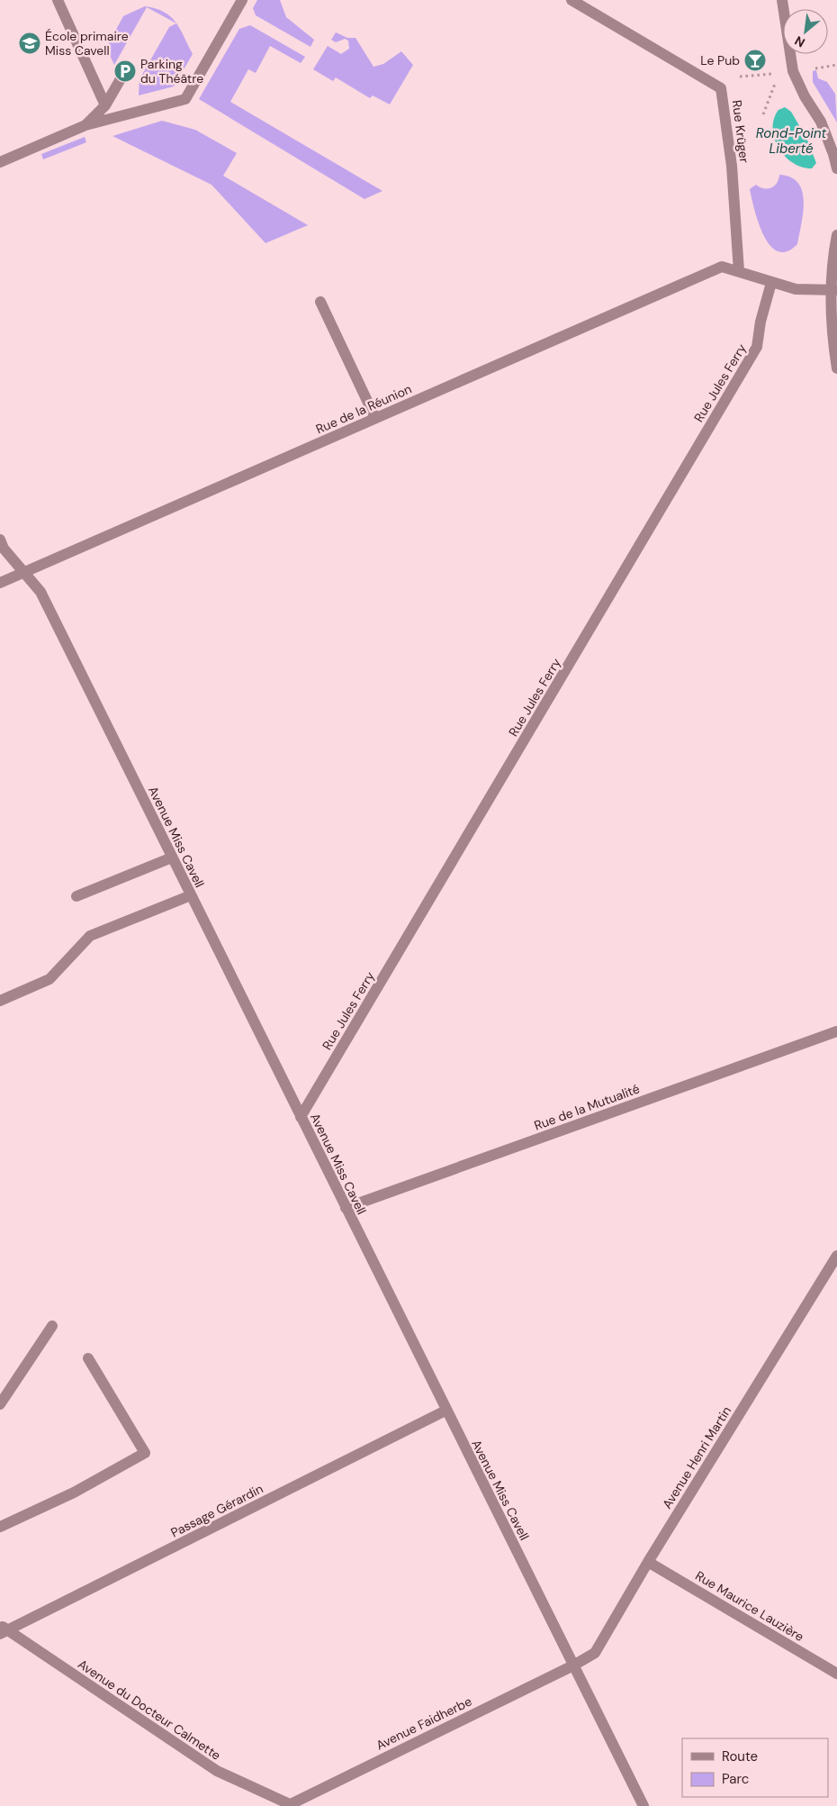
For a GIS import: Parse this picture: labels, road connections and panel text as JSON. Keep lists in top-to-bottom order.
{
  "streets": {
    "street": [
      "Rue Krüger",
      "Rue Jules Ferry",
      "Rue de la Réunion",
      "Avenue Miss Cavell",
      "Rue de la Mutualité",
      "Avenue Henri Martin",
      "Passage Gérardin",
      "Rue Maurice Lauzière",
      "Avenue du Docteur Calmette",
      "Avenue Faidherbe"
    ]
  },
  "crossings": [
    ["Rue Krüger", "Rue de la Réunion"],
    ["Rue Jules Ferry", "Rue de la Réunion"],
    ["Rue Jules Ferry", "Avenue Miss Cavell"],
    ["Rue de la Réunion", "Avenue Miss Cavell"],
    ["Avenue Miss Cavell", "Rue de la Mutualité"],
    ["Avenue Miss Cavell", "Avenue Henri Martin"],
    ["Avenue Miss Cavell", "Passage Gérardin"],
    ["Avenue Miss Cavell", "Avenue Faidherbe"],
    ["Avenue Henri Martin", "Rue Maurice Lauzière"],
    ["Avenue Henri Martin", "Avenue Faidherbe"],
    ["Passage Gérardin", "Avenue du Docteur Calmette"],
    ["Avenue du Docteur Calmette", "Avenue Faidherbe"]
  ],
  "water": ["Rond-Point Liberté"],
  "places": {
    "school or university": ["École primaire Miss Cavell"],
    "bar": ["Le Pub"],
    "parking": ["Parking du Théâtre"]
  },
  "legend": ["Route", "Parc"],
  "north": "bottom left"
}
